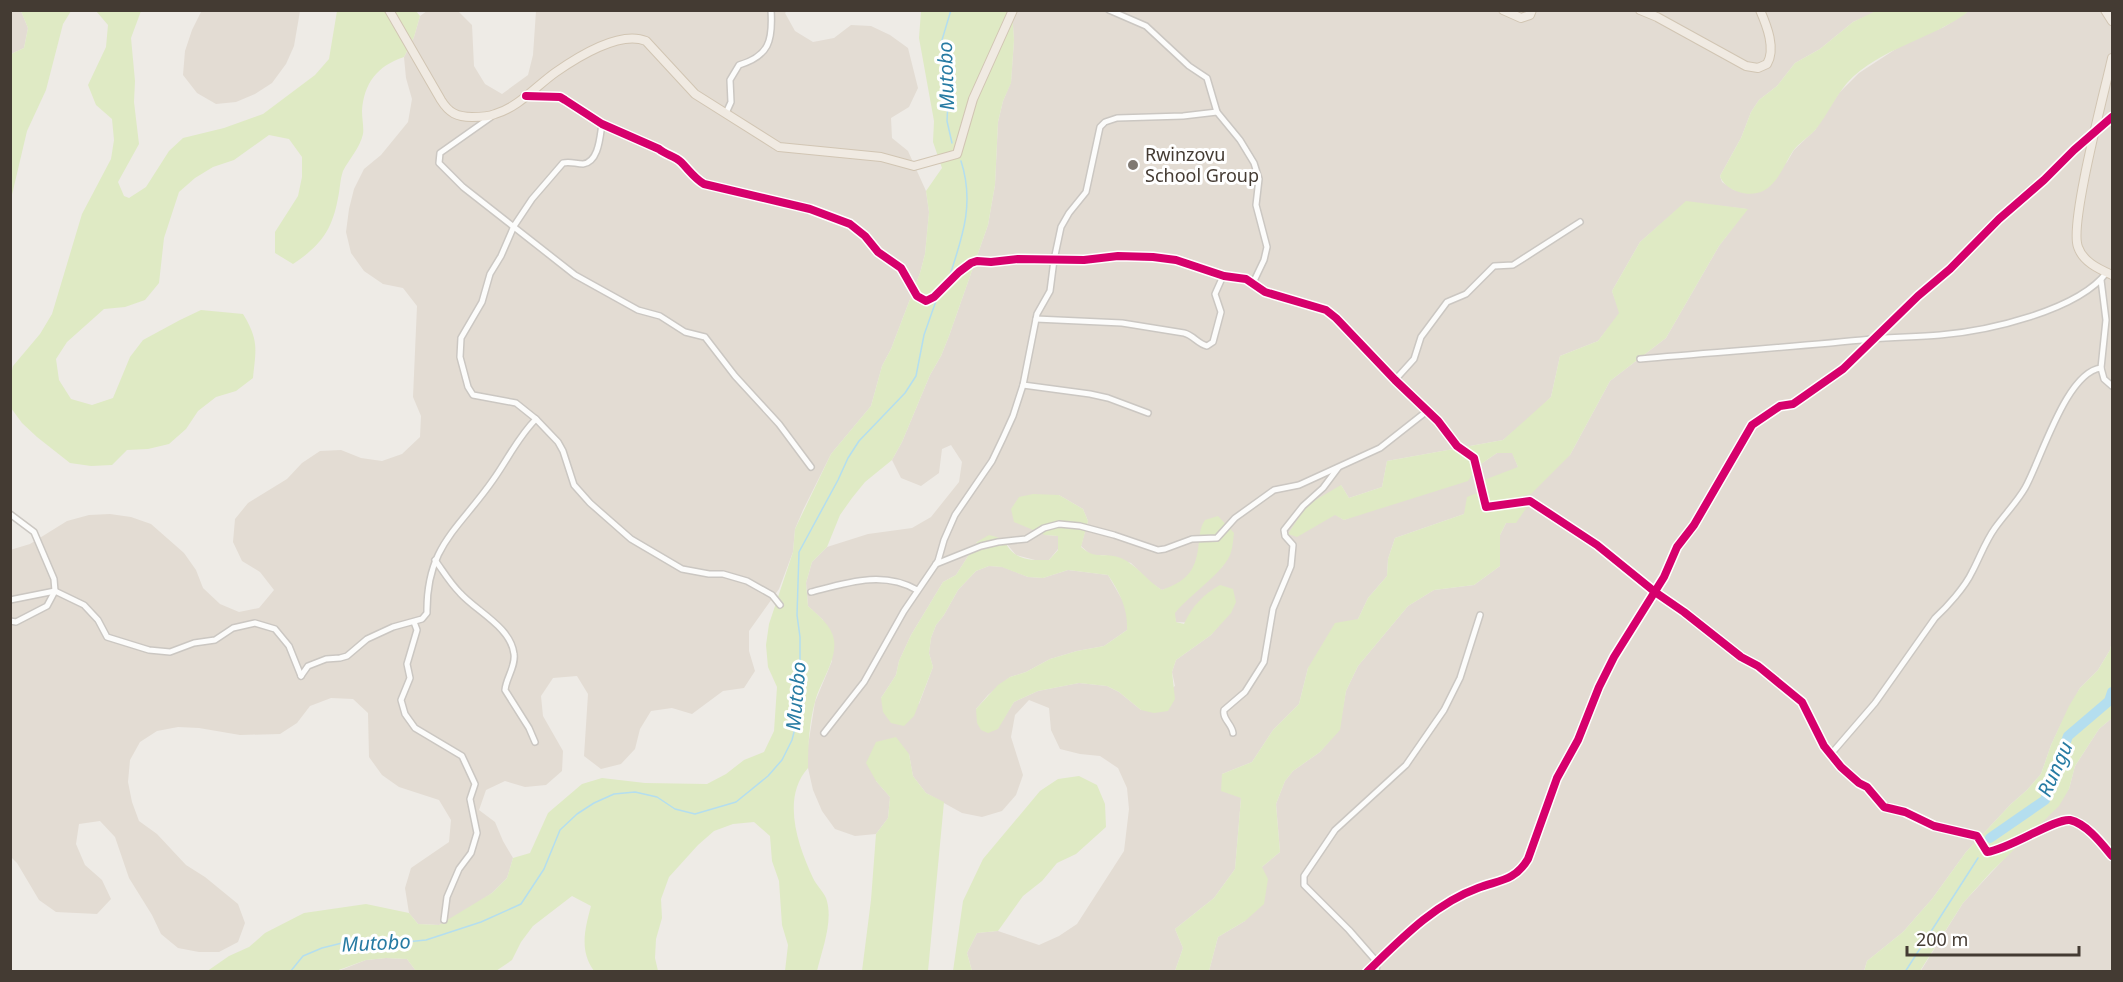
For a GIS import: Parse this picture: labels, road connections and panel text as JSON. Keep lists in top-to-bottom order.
{
  "water": ["Mutobo", "Rungu"],
  "places": ["Rwinzovu School Group"],
  "scale_bar": "200 m"
}
